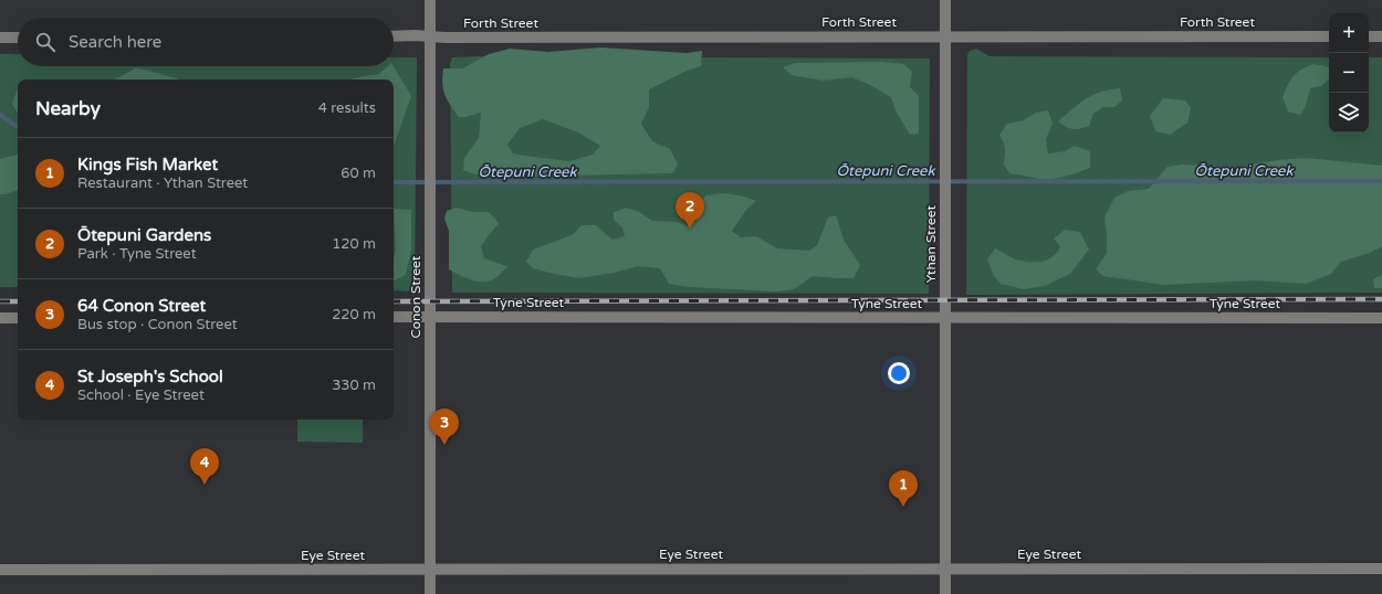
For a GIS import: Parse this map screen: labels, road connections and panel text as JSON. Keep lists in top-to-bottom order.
{
  "streets": {
    "street": [
      "Forth Street",
      "Ythan Street",
      "Conon Street",
      "Tyne Street",
      "Eye Street"
    ]
  },
  "crossings": [
    ["Forth Street", "Ythan Street"],
    ["Forth Street", "Conon Street"],
    ["Ythan Street", "Tyne Street"],
    ["Ythan Street", "Eye Street"],
    ["Conon Street", "Tyne Street"],
    ["Conon Street", "Eye Street"]
  ],
  "water": ["Ōtepuni Creek"],
  "page": {
    "map_buttons": ["+", "−"],
    "search": "Search here",
    "heading": ["Nearby", "4 results"],
    "list": [
      {
        "mark": "1",
        "name": "Kings Fish Market",
        "note": "Restaurant · Ythan Street",
        "value": "60 m"
      },
      {
        "mark": "2",
        "name": "Ōtepuni Gardens",
        "note": "Park · Tyne Street",
        "value": "120 m"
      },
      {
        "mark": "3",
        "name": "64 Conon Street",
        "note": "Bus stop · Conon Street",
        "value": "220 m"
      },
      {
        "mark": "4",
        "name": "St Joseph's School",
        "note": "School · Eye Street",
        "value": "330 m"
      }
    ],
    "pins": [
      "2",
      "3",
      "4",
      "1"
    ]
  }
}
